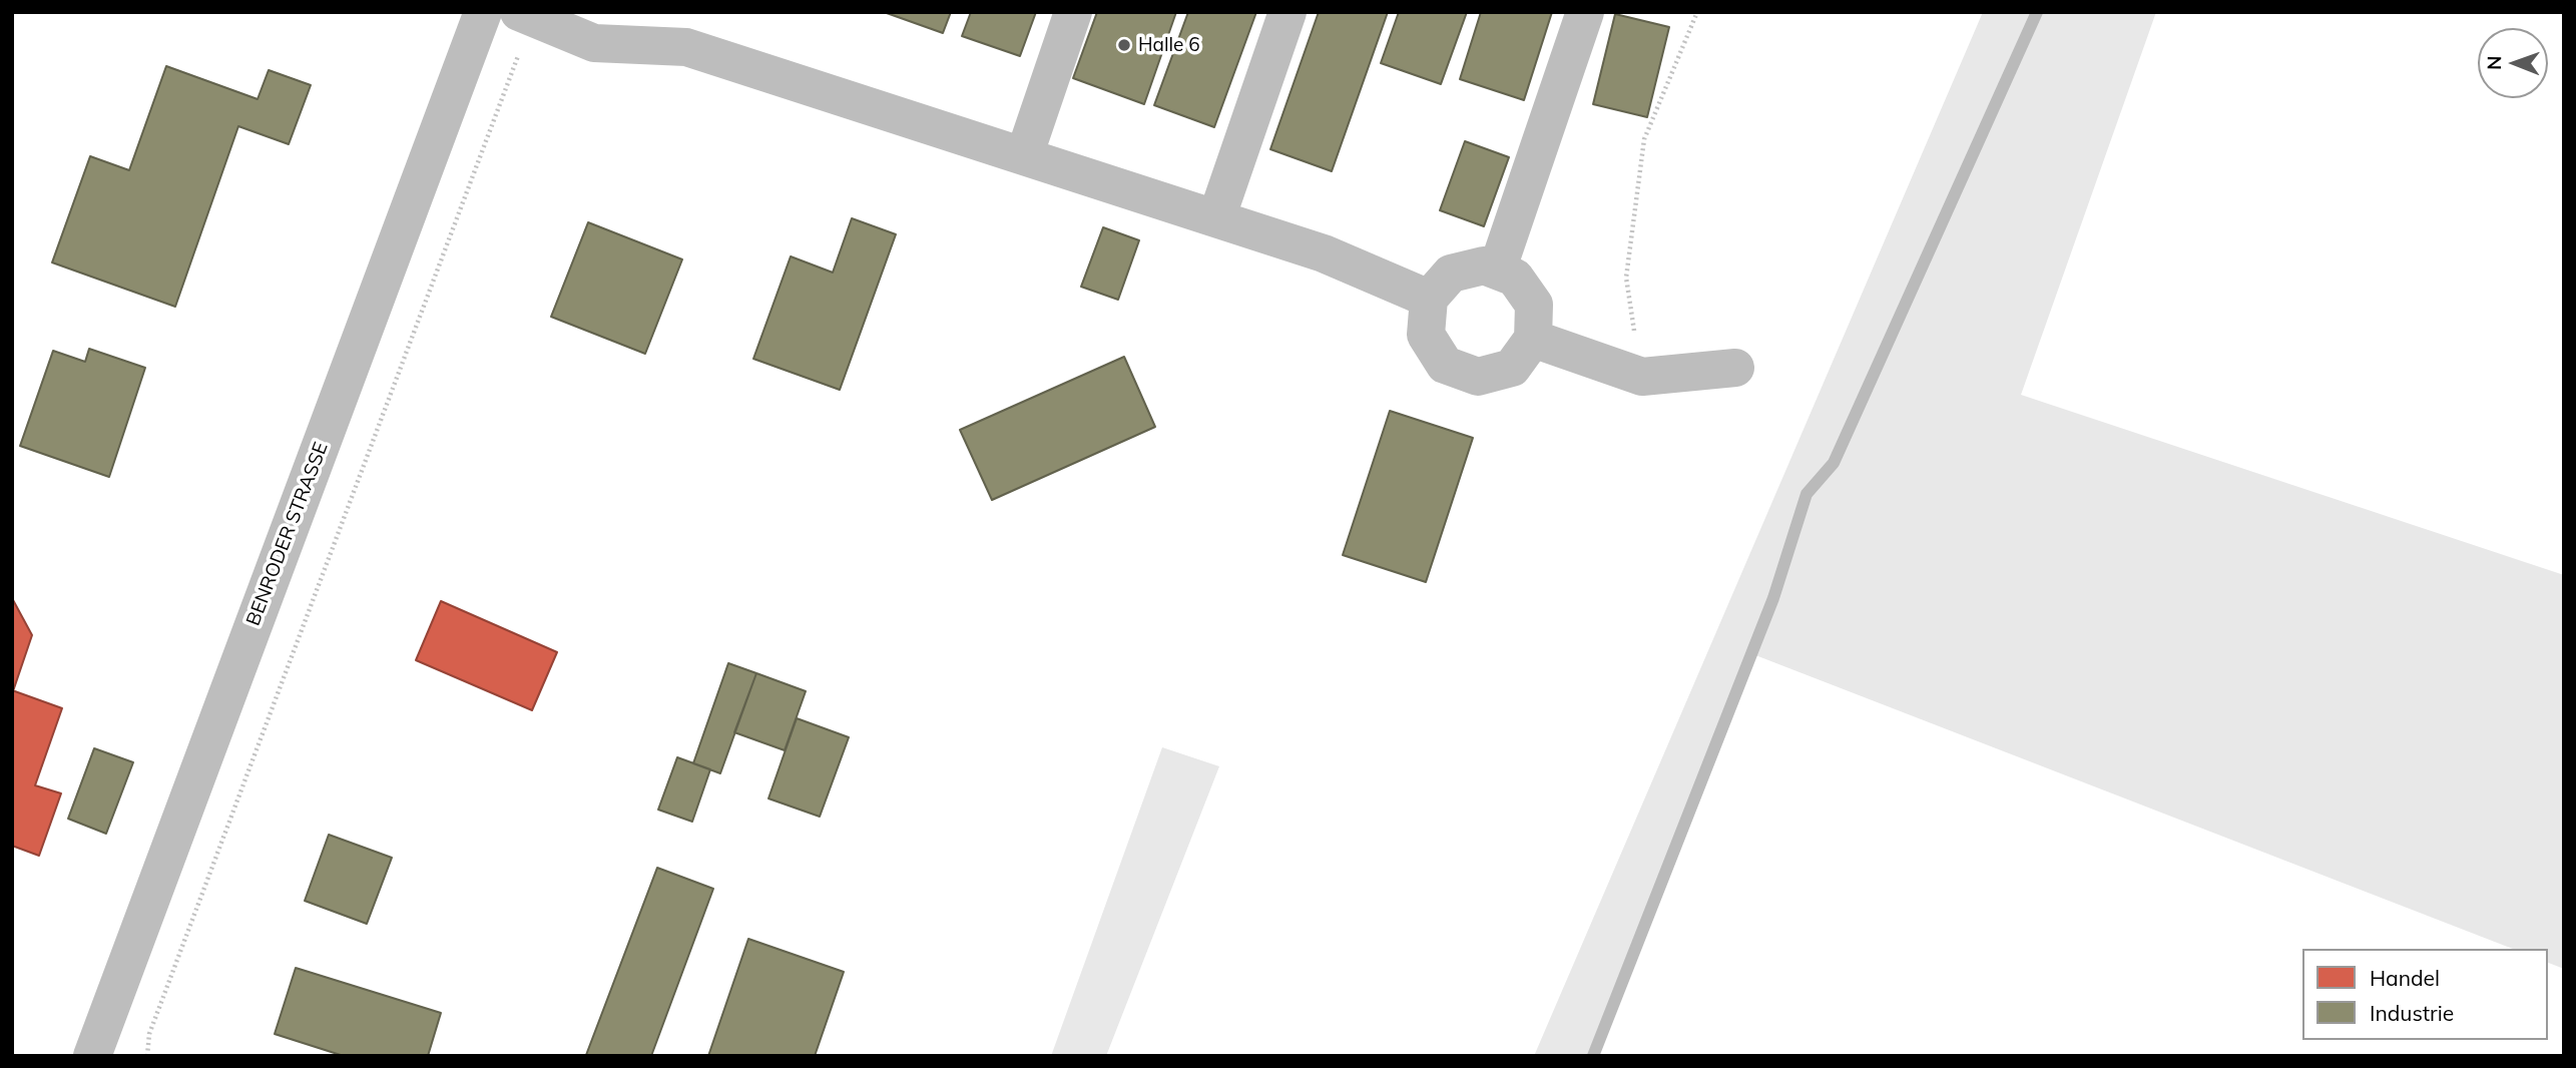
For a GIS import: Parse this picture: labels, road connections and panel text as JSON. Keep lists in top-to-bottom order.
{
  "streets": {
    "street": ["BENRODER STRASSE"]
  },
  "places": ["Halle 6"],
  "legend": ["Handel", "Industrie"],
  "north": "left"
}
